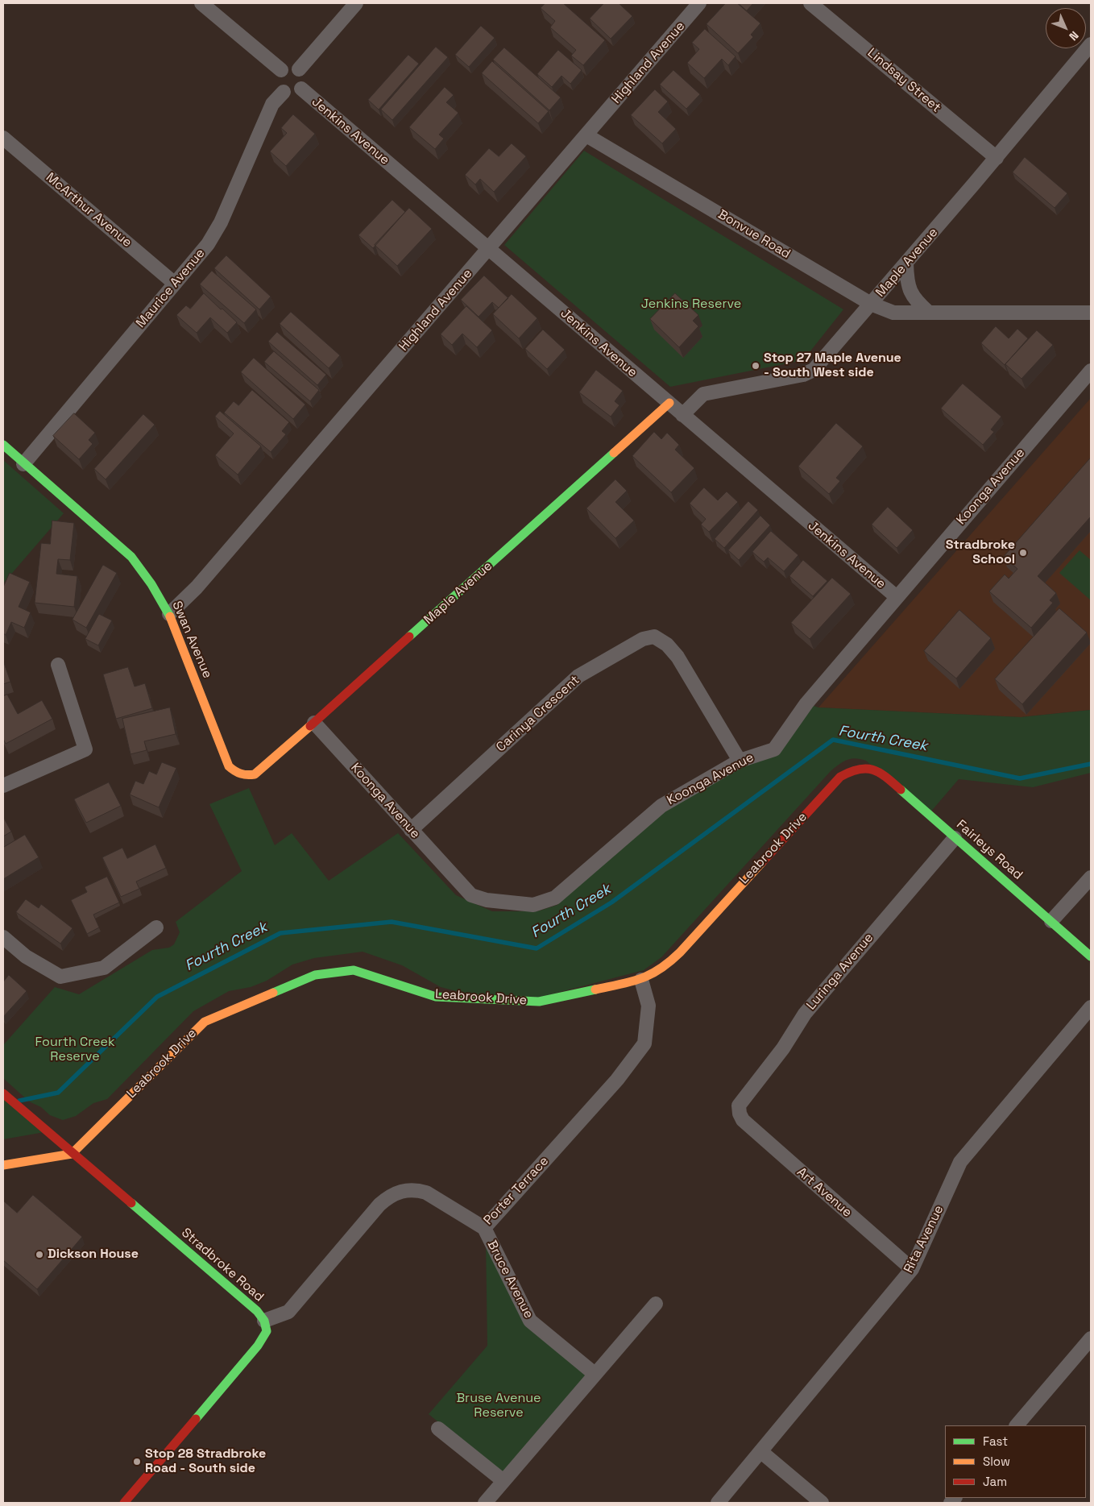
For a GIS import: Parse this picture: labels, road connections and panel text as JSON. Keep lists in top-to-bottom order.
{
  "streets": {
    "street": [
      "Highland Avenue",
      "Lindsay Street",
      "Jenkins Avenue",
      "McArthur Avenue",
      "Bonvue Road",
      "Maple Avenue",
      "Maurice Avenue",
      "Koonga Avenue",
      "Swan Avenue",
      "Carinya Crescent",
      "Leabrook Drive",
      "Fairleys Road",
      "Luringa Avenue",
      "Porter Terrace",
      "Art Avenue",
      "Rita Avenue",
      "Stradbroke Road",
      "Bruce Avenue"
    ]
  },
  "crossings": [
    ["Highland Avenue", "Jenkins Avenue"],
    ["Highland Avenue", "Bonvue Road"],
    ["Highland Avenue", "Swan Avenue"],
    ["Lindsay Street", "Maple Avenue"],
    ["Jenkins Avenue", "Maple Avenue"],
    ["Jenkins Avenue", "Maurice Avenue"],
    ["Jenkins Avenue", "Koonga Avenue"],
    ["McArthur Avenue", "Maurice Avenue"],
    ["Bonvue Road", "Maple Avenue"],
    ["Maple Avenue", "Koonga Avenue"],
    ["Maple Avenue", "Swan Avenue"],
    ["Maurice Avenue", "Swan Avenue"],
    ["Koonga Avenue", "Carinya Crescent"],
    ["Leabrook Drive", "Fairleys Road"],
    ["Leabrook Drive", "Porter Terrace"],
    ["Leabrook Drive", "Stradbroke Road"],
    ["Fairleys Road", "Luringa Avenue"],
    ["Luringa Avenue", "Art Avenue"],
    ["Porter Terrace", "Stradbroke Road"],
    ["Porter Terrace", "Bruce Avenue"],
    ["Art Avenue", "Rita Avenue"]
  ],
  "water": ["Fourth Creek"],
  "parks": ["Jenkins Reserve", "Fourth Creek Reserve", "Bruse Avenue Reserve"],
  "places": [
    "Stop 27 Maple Avenue - South West side",
    "Stradbroke School",
    "Dickson House",
    "Stop 28 Stradbroke Road - South side"
  ],
  "legend": ["Fast", "Slow", "Jam"],
  "north": "bottom right"
}
